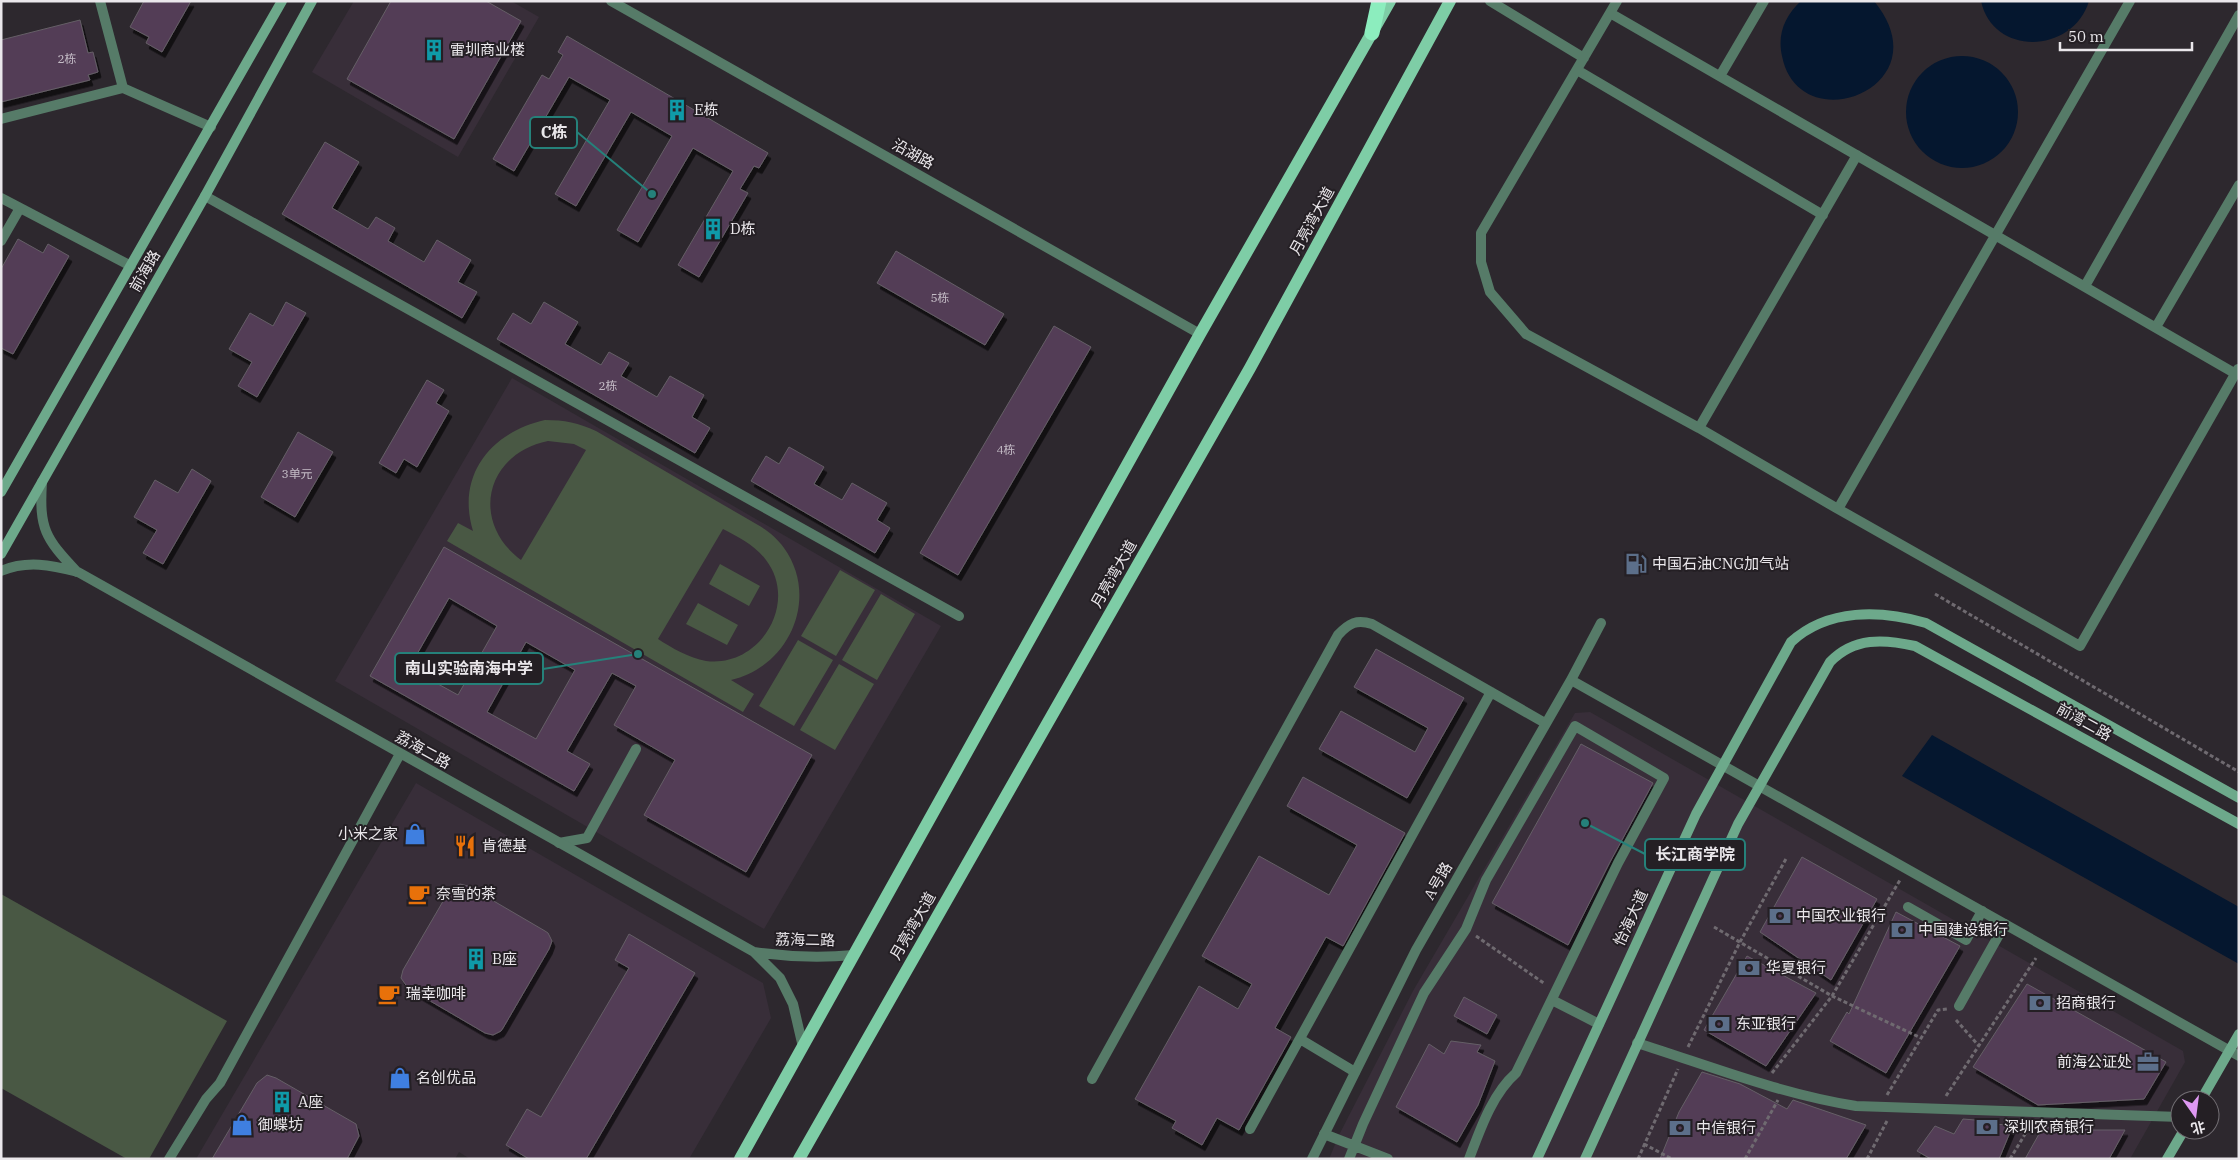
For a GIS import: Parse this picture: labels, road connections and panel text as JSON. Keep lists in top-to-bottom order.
{
  "streets": {
    "main road": ["月亮湾大道"],
    "street": [
      "沿湖路",
      "前海路",
      "前湾二路",
      "荔海二路",
      "A号路",
      "怡海大道"
    ]
  },
  "crossings": [
    ["前海路", "荔海二路"],
    ["前湾二路", "怡海大道"]
  ],
  "places": {
    "building": [
      "雷圳商业楼",
      "E栋",
      "D栋",
      "B座",
      "A座"
    ],
    "other": ["C栋", "南山实验南海中学", "长江商学院"],
    "fuel station": ["中国石油CNG加气站"],
    "shop": ["小米之家", "名创优品", "御蝶坊"],
    "restaurant": ["肯德基"],
    "cafe": ["奈雪的茶", "瑞幸咖啡"],
    "bank": [
      "中国农业银行",
      "中国建设银行",
      "华夏银行",
      "招商银行",
      "东亚银行",
      "深圳农商银行",
      "中信银行"
    ],
    "office": ["前海公证处"]
  },
  "house_numbers": [
    "2栋",
    "5栋",
    "2栋",
    "4栋",
    "3单元"
  ],
  "scale_bar": "50 m",
  "north": "bottom"
}
